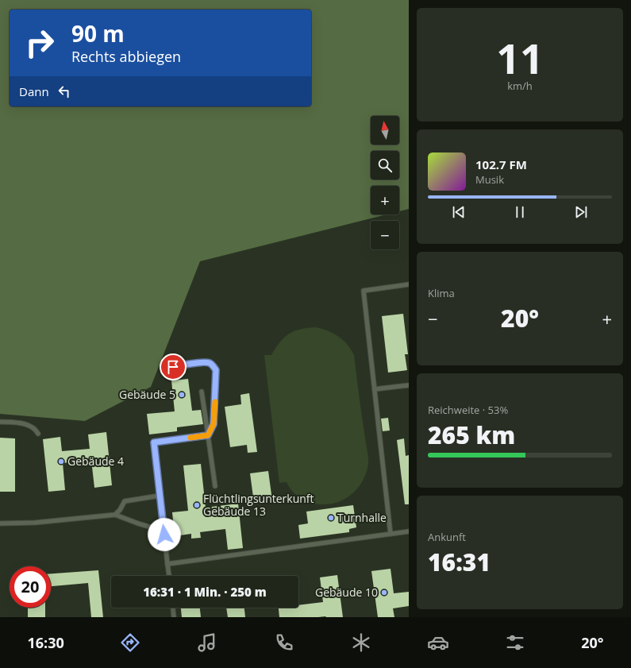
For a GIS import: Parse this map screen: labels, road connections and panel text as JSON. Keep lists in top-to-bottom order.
{
  "places": [
    "Gebäude 5",
    "Gebäude 4",
    "Flüchtlingsunterkunft Gebäude 13",
    "Turnhalle",
    "Gebäude 10"
  ],
  "north": "top",
  "page": {
    "tile": [
      ["11", "km/h"],
      "Klima",
      ["Reichweite · 53%", "265 km"],
      ["Ankunft", "16:31"]
    ],
    "turn": ["90 m", "Rechts abbiegen"],
    "then": "Dann",
    "map_buttons": ["+", "−"],
    "song": ["102.7 FM", "Musik"],
    "heat": ["−", "20°", "+"],
    "limit": "20",
    "trip": "16:31 · 1 Min. · 250 m",
    "tabs": ["16:30", "20°"]
  }
}
